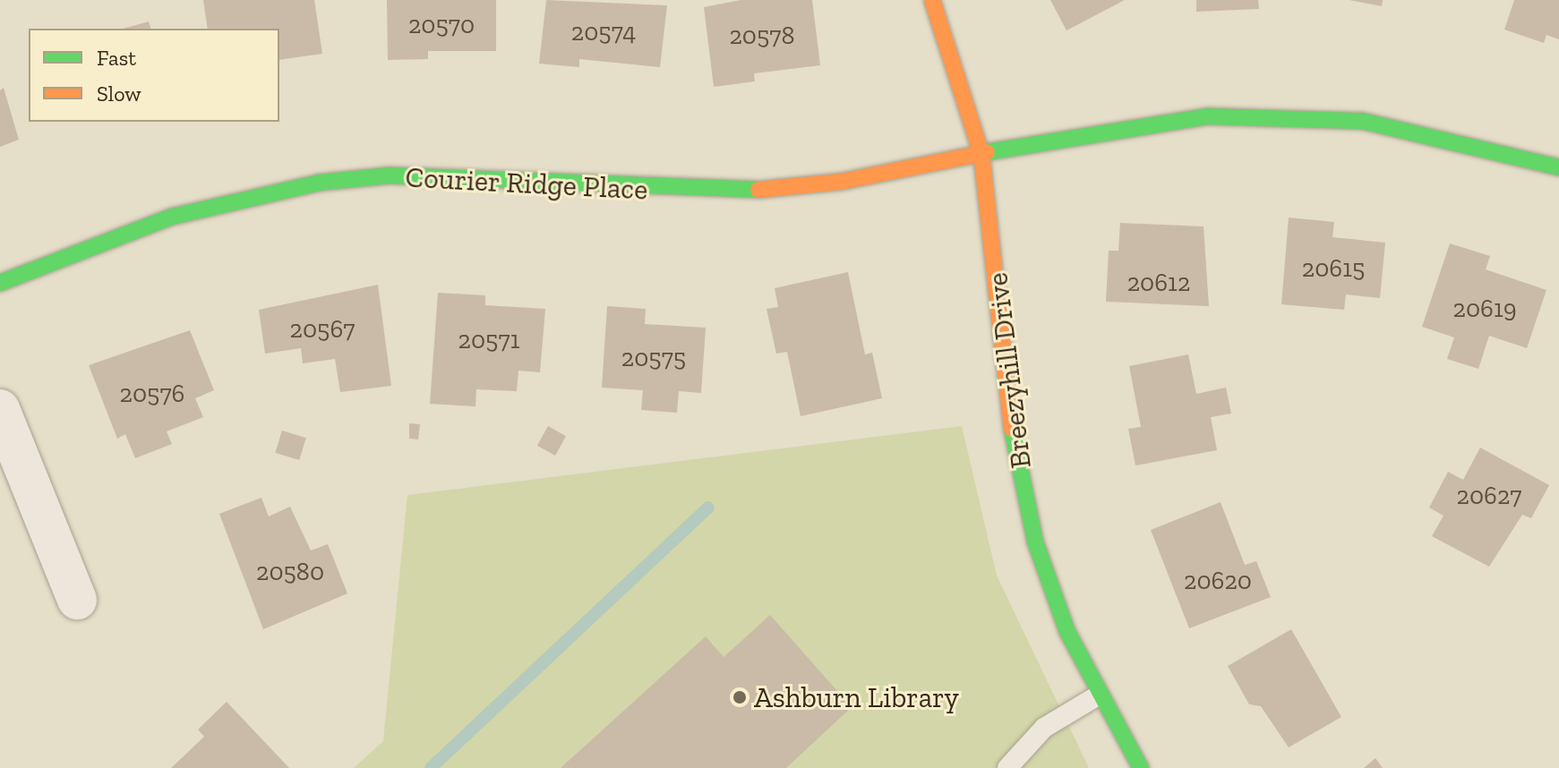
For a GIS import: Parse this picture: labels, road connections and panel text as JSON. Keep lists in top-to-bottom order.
{
  "streets": {
    "street": ["Courier Ridge Place", "Breezyhill Drive"]
  },
  "crossings": [
    ["Courier Ridge Place", "Breezyhill Drive"]
  ],
  "places": ["Ashburn Library"],
  "house_numbers": [
    "20570",
    "20574",
    "20578",
    "20615",
    "20612",
    "20619",
    "20567",
    "20571",
    "20575",
    "20576",
    "20627",
    "20580",
    "20620"
  ],
  "legend": ["Fast", "Slow"]
}
